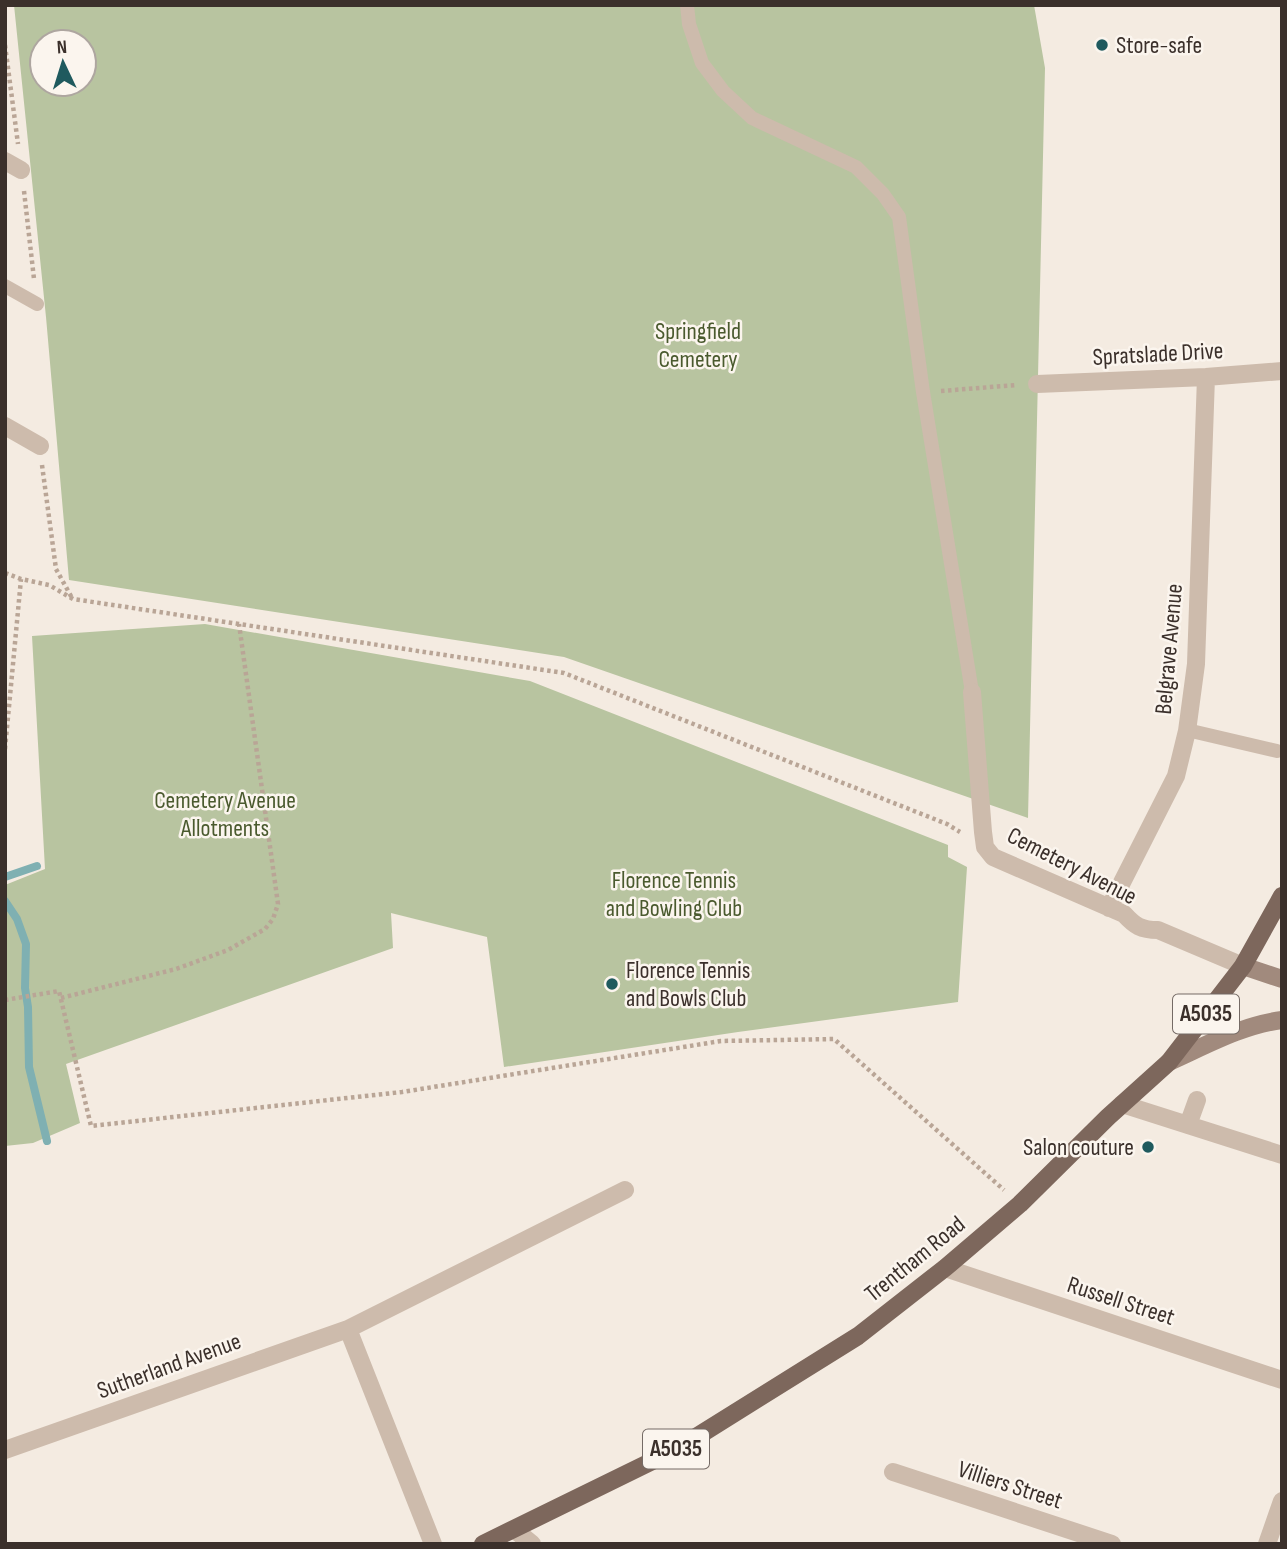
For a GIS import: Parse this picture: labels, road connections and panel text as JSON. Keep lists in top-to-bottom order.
{
  "streets": {
    "main road": ["A5035", "Trentham Road"],
    "street": [
      "Spratslade Drive",
      "Belgrave Avenue",
      "Cemetery Avenue",
      "Russell Street",
      "Sutherland Avenue",
      "Villiers Street"
    ]
  },
  "crossings": [
    ["Spratslade Drive", "Belgrave Avenue"],
    ["Belgrave Avenue", "Cemetery Avenue"],
    ["Cemetery Avenue", "Trentham Road"],
    ["Trentham Road", "Russell Street"]
  ],
  "parks": ["Springfield Cemetery", "Cemetery Avenue Allotments", "Florence Tennis and Bowling Club"],
  "places": ["Store-safe", "Florence Tennis and Bowls Club", "Salon couture"],
  "north": "top"
}
